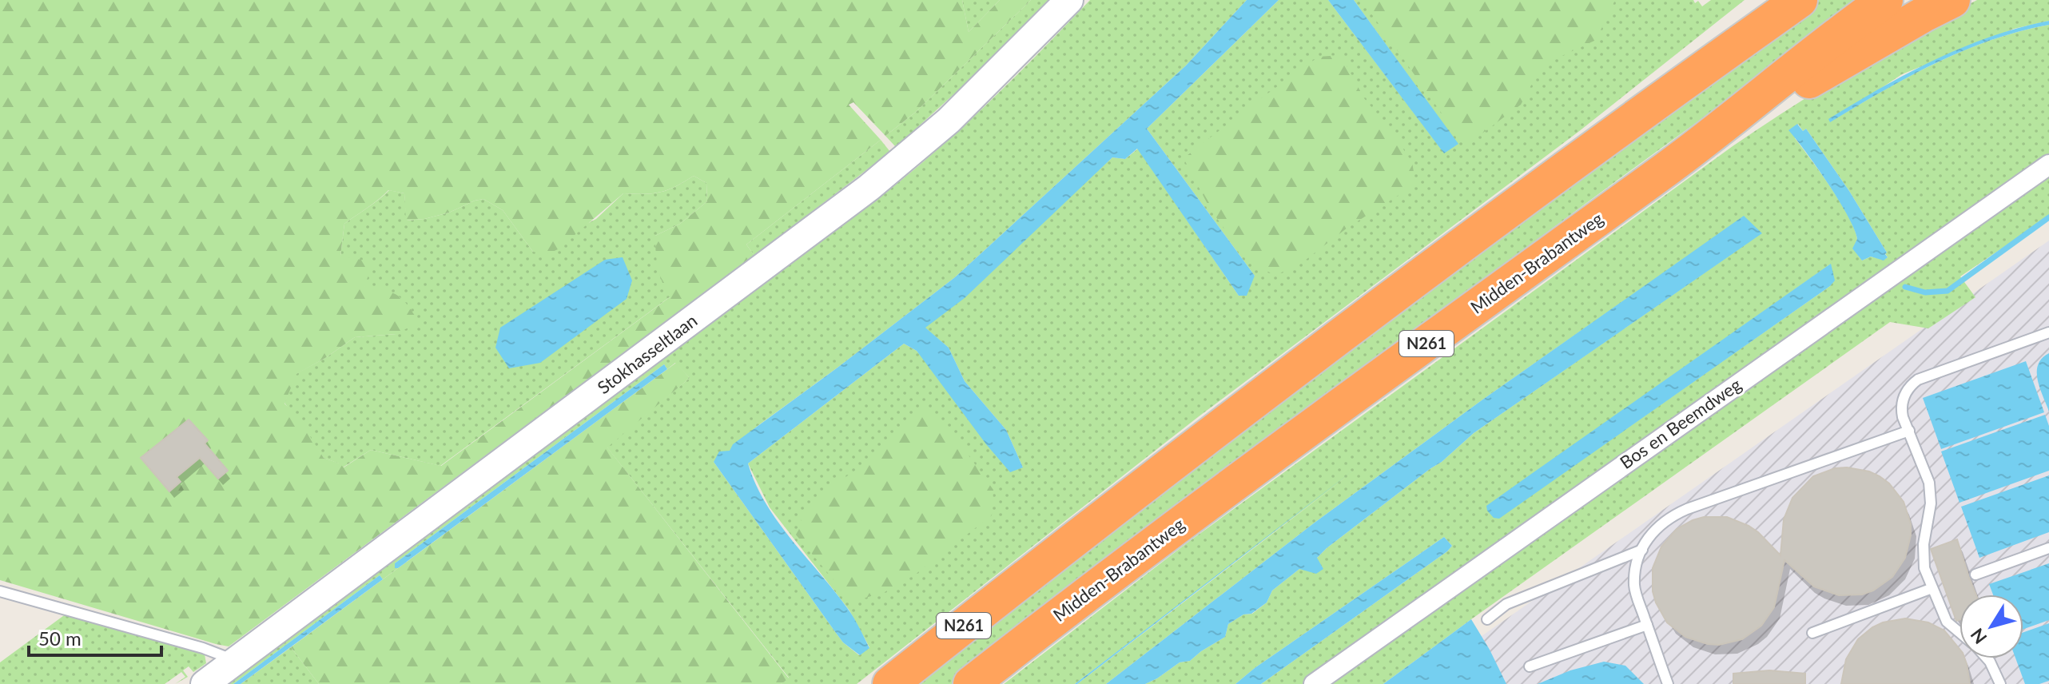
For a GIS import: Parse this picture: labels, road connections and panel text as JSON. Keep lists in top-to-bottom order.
{
  "streets": {
    "highway": ["Midden-Brabantweg", "N261"],
    "street": ["Stokhasseltlaan", "Bos en Beemdweg"]
  },
  "crossings": [
    ["Midden-Brabantweg", "N261"]
  ],
  "scale_bar": "50 m",
  "north": "bottom left"
}
